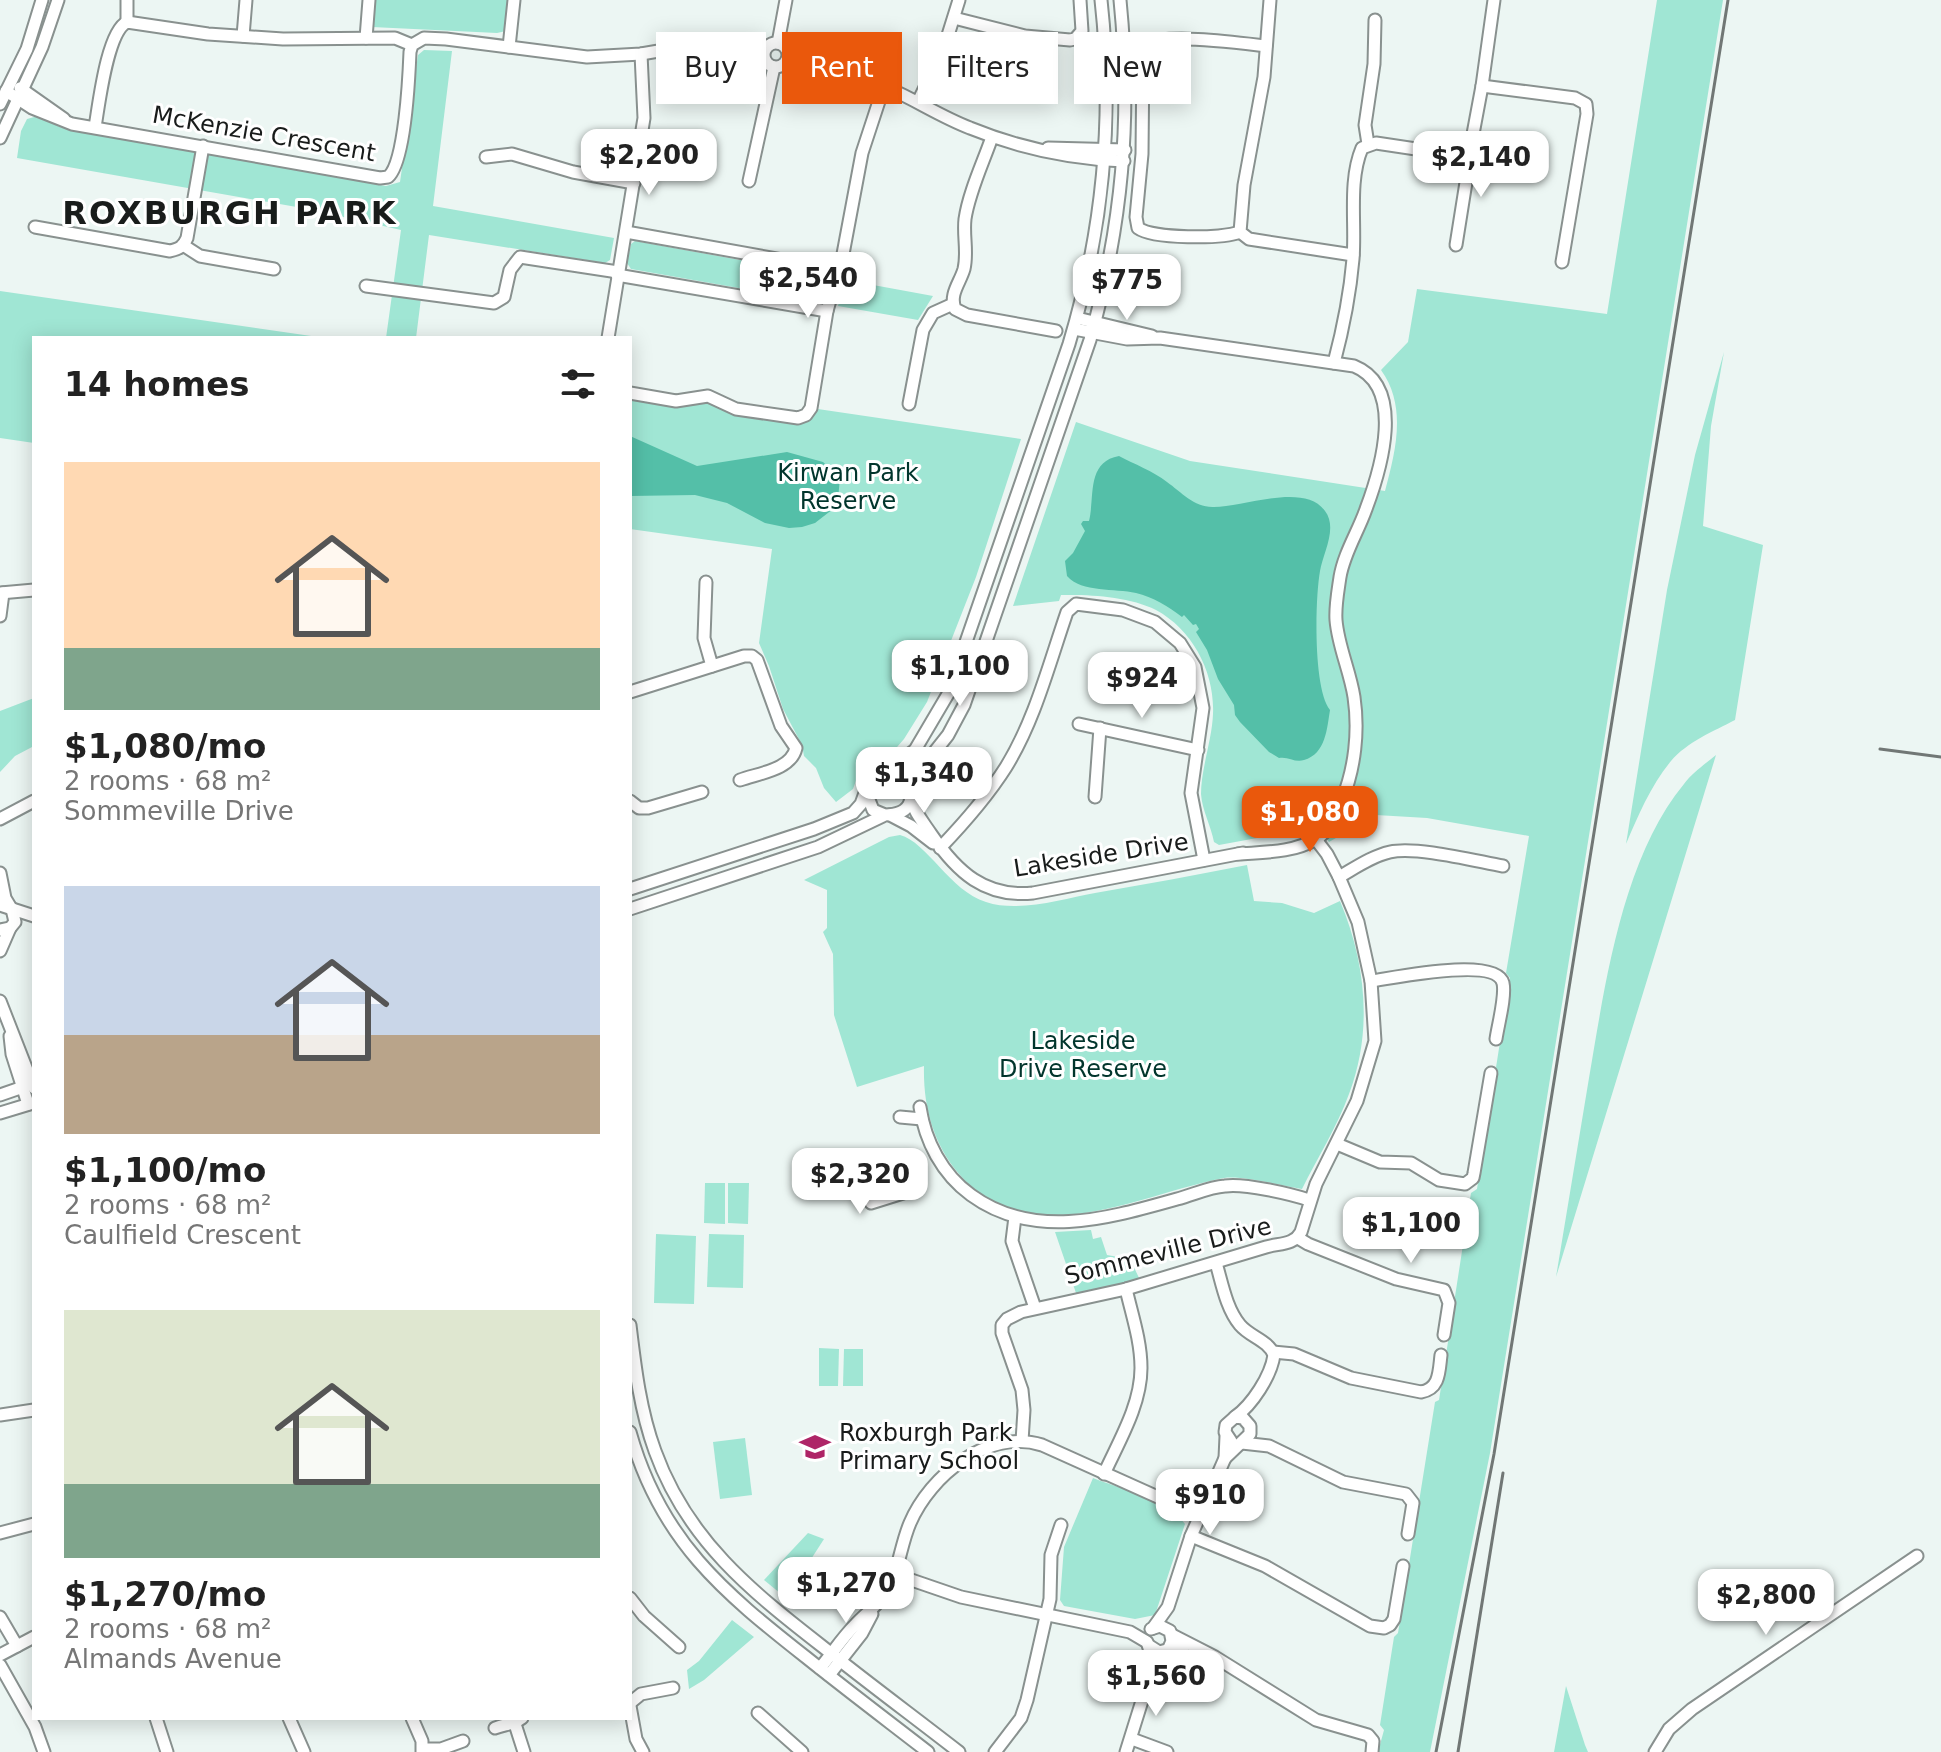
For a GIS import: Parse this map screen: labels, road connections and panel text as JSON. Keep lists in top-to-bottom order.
{
  "streets": {
    "street": ["McKenzie Crescent", "Lakeside Drive", "Sommeville Drive"]
  },
  "crossings": [
    ["Lakeside Drive", "Sommeville Drive"]
  ],
  "districts": ["ROXBURGH PARK"],
  "parks": ["Kirwan Park Reserve", "Lakeside Drive Reserve"],
  "places": {
    "school or university": ["Roxburgh Park Primary School"]
  },
  "page": {
    "chip": [
      "Buy",
      "Rent",
      "Filters",
      "New"
    ],
    "price": [
      "$2,200",
      "$2,140",
      "$2,540",
      "$775",
      "$1,100",
      "$924",
      "$1,340",
      "$1,080",
      "$2,320",
      "$1,100",
      "$910",
      "$1,270",
      "$2,800",
      "$1,560"
    ],
    "heading": "14 homes",
    "list": [
      {
        "name": "$1,080/mo",
        "note": "2 rooms · 68 m² · Sommeville Drive"
      },
      {
        "name": "$1,100/mo",
        "note": "2 rooms · 68 m² · Caulfield Crescent"
      },
      {
        "name": "$1,270/mo",
        "note": "2 rooms · 68 m² · Almands Avenue"
      }
    ]
  }
}
